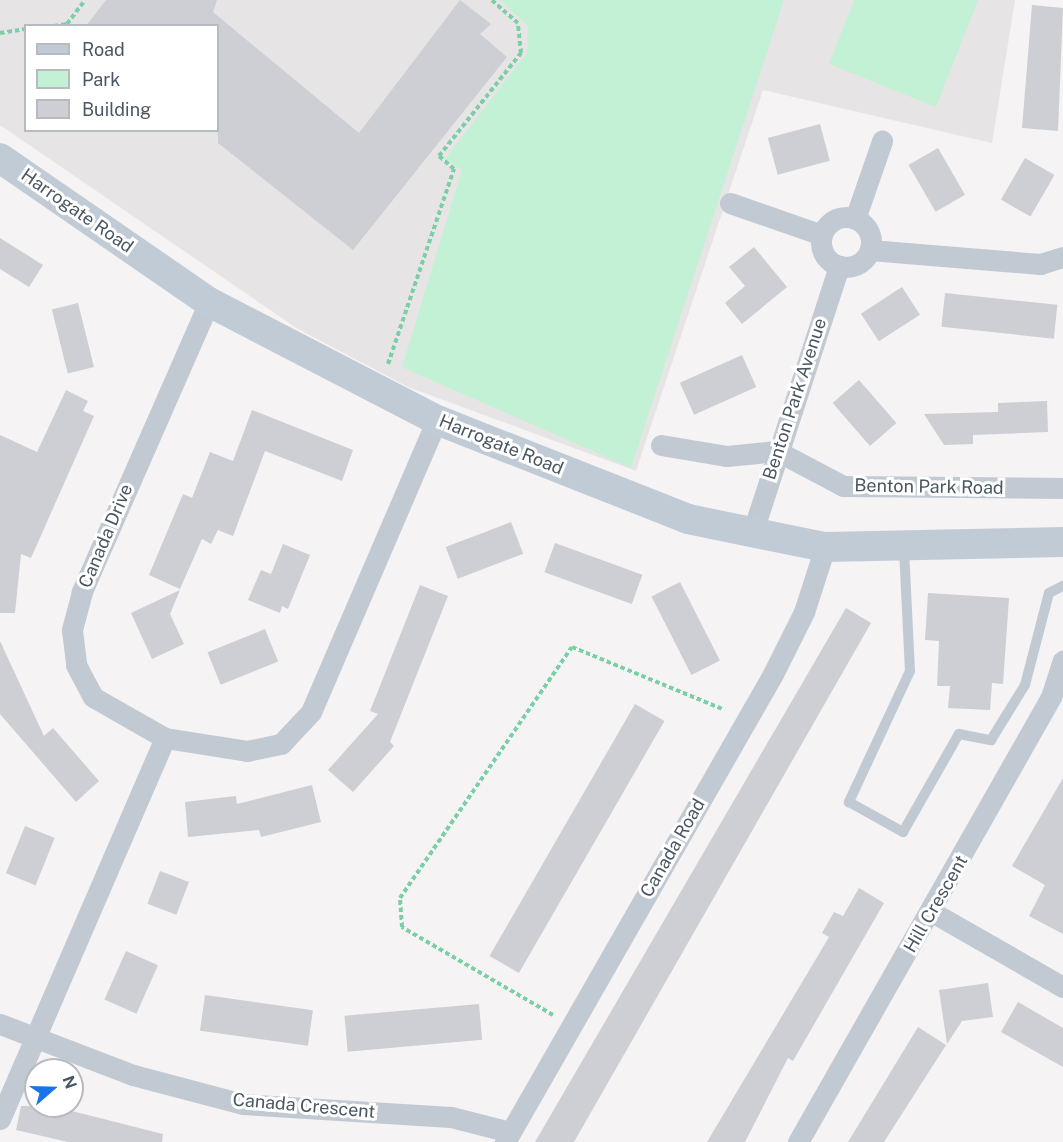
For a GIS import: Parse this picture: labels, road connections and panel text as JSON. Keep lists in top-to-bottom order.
{
  "streets": {
    "main road": ["Harrogate Road"],
    "street": [
      "Benton Park Avenue",
      "Benton Park Road",
      "Canada Drive",
      "Canada Road",
      "Hill Crescent",
      "Canada Crescent"
    ]
  },
  "crossings": [
    ["Harrogate Road", "Benton Park Avenue"],
    ["Harrogate Road", "Canada Drive"],
    ["Harrogate Road", "Canada Road"],
    ["Benton Park Avenue", "Benton Park Road"],
    ["Canada Road", "Canada Crescent"]
  ],
  "legend": ["Road", "Park", "Building"],
  "north": "right"
}
